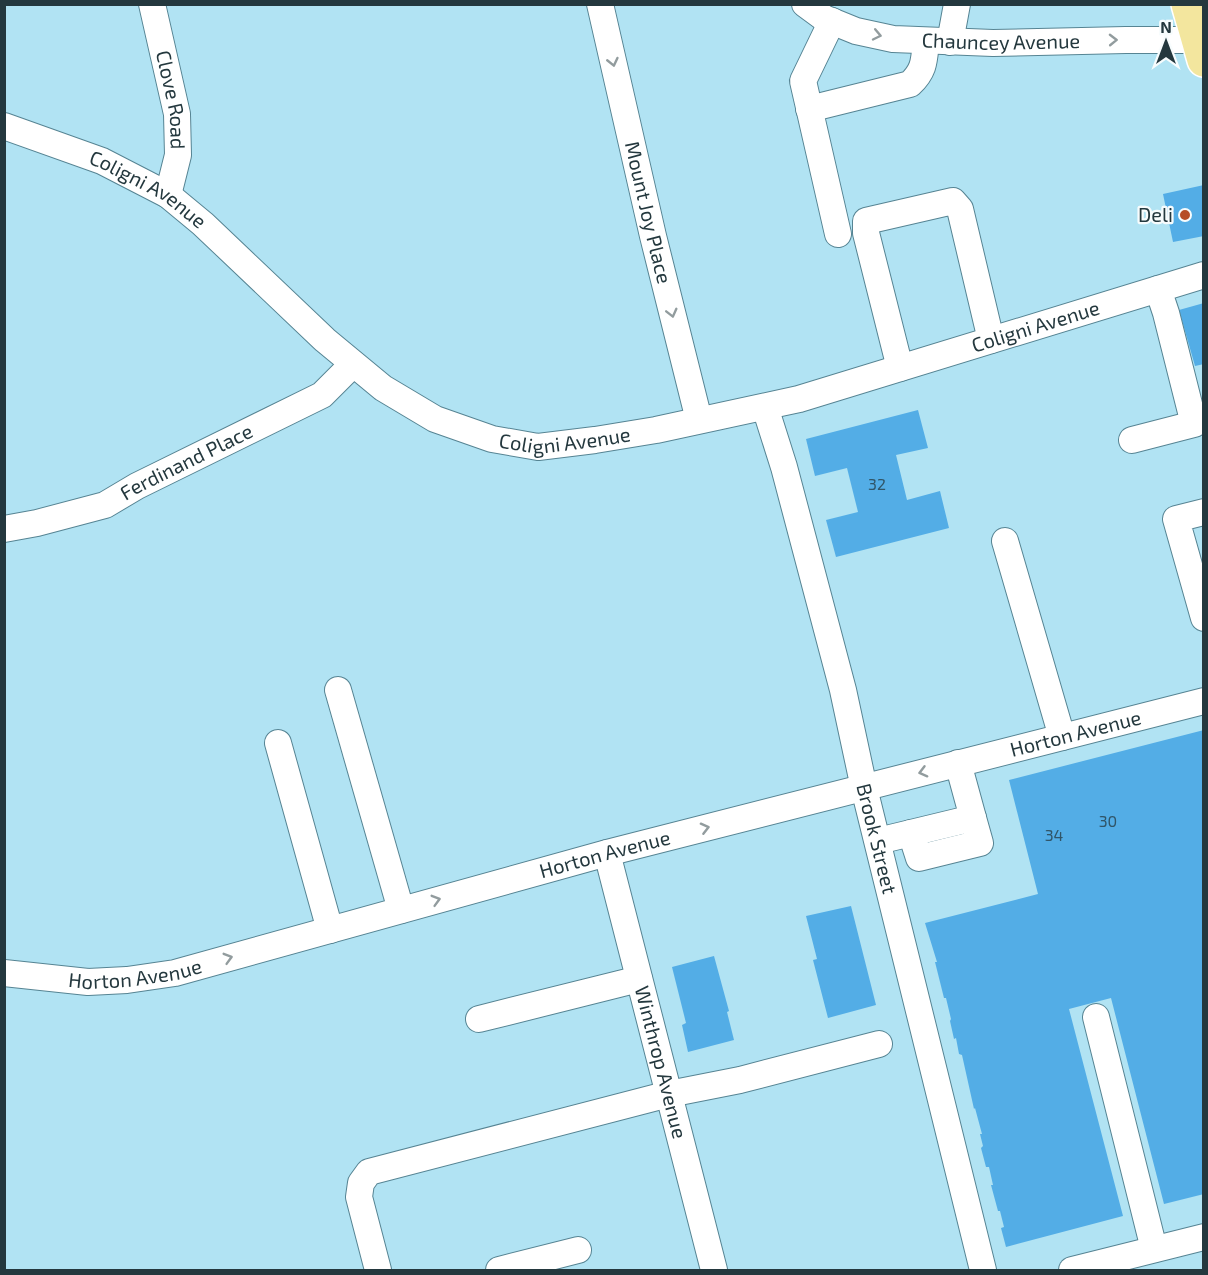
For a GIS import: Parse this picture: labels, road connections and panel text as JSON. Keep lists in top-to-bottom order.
{
  "streets": {
    "street": [
      "Chauncey Avenue",
      "Clove Road",
      "Coligni Avenue",
      "Mount Joy Place",
      "Ferdinand Place",
      "Horton Avenue",
      "Brook Street",
      "Winthrop Avenue"
    ]
  },
  "crossings": [
    ["Clove Road", "Coligni Avenue"],
    ["Coligni Avenue", "Mount Joy Place"],
    ["Coligni Avenue", "Ferdinand Place"],
    ["Coligni Avenue", "Brook Street"],
    ["Horton Avenue", "Brook Street"],
    ["Horton Avenue", "Winthrop Avenue"]
  ],
  "one_way": ["Chauncey Avenue"],
  "places": ["Deli"],
  "house_numbers": ["32", "30", "34"],
  "north": "top"
}
